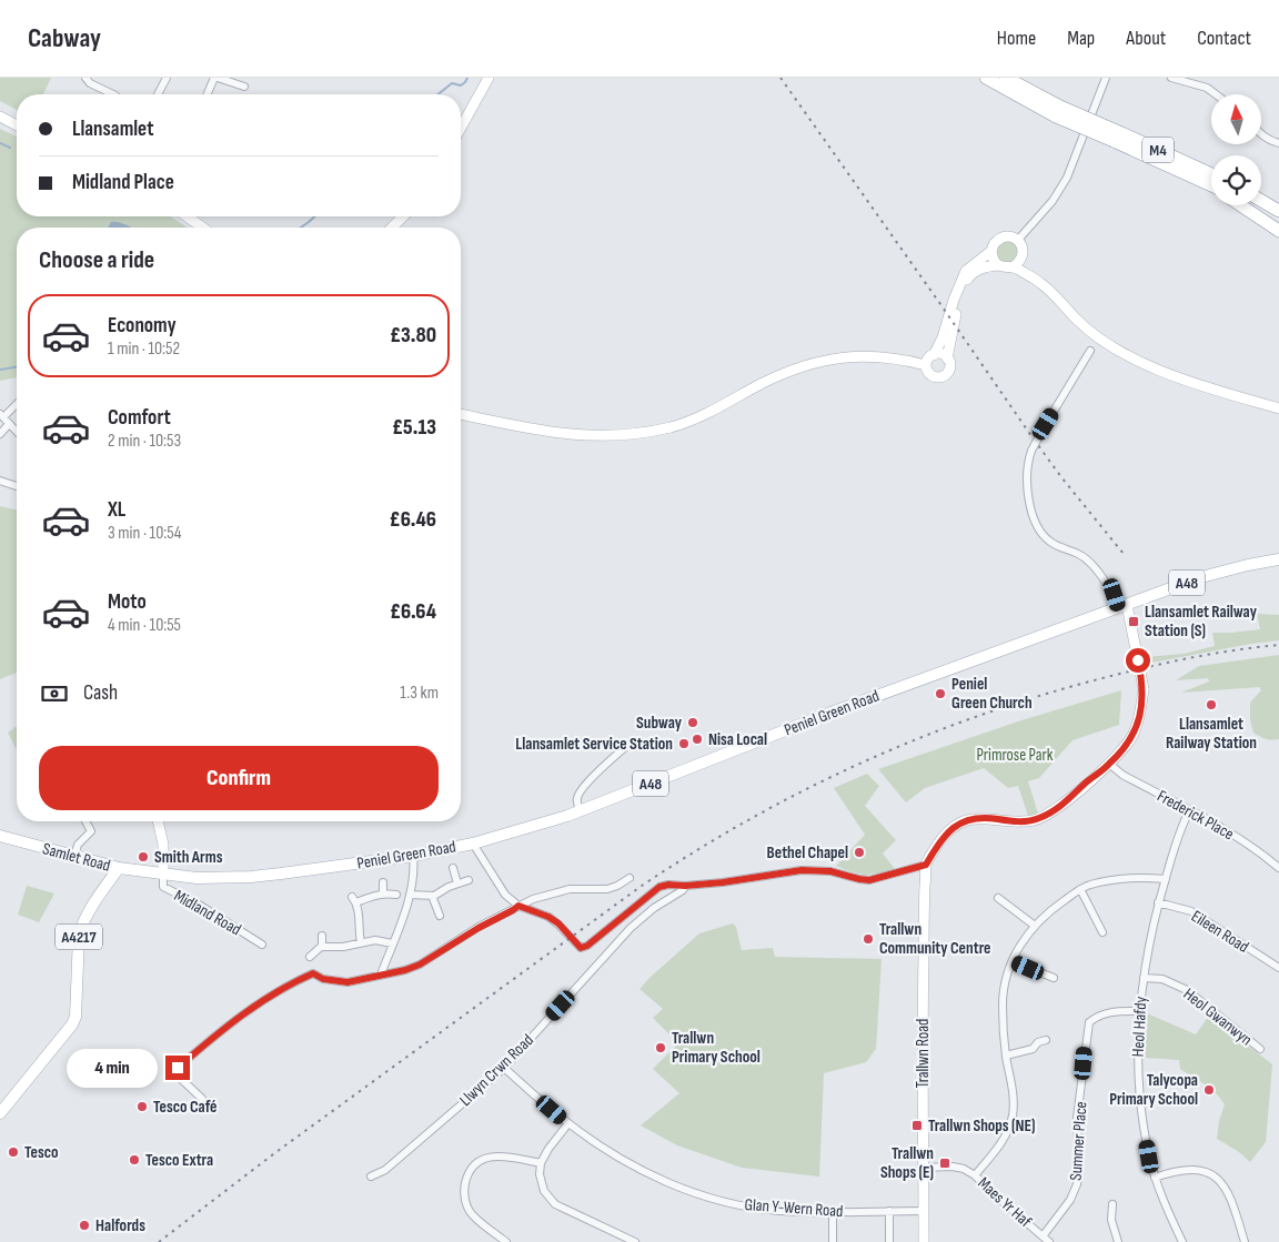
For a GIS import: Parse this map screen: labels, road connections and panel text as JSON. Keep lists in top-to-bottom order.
{
  "streets": {
    "highway": ["M4"],
    "main road": [
      "A48",
      "Peniel Green Road",
      "Samlet Road",
      "A4217",
      "Trallwn Road"
    ],
    "street": [
      "Frederick Place",
      "Midland Road",
      "Eileen Road",
      "Heol Gwanwyn",
      "Heol Hafdy",
      "Llwyn Crwn Road",
      "Summer Place",
      "Maes Yr Haf",
      "Glan Y-Wern Road"
    ]
  },
  "crossings": [
    ["Peniel Green Road", "Samlet Road"],
    ["Peniel Green Road", "Midland Road"],
    ["Frederick Place", "Heol Hafdy"],
    ["Eileen Road", "Heol Hafdy"],
    ["Heol Gwanwyn", "Heol Hafdy"],
    ["Heol Hafdy", "Summer Place"],
    ["Trallwn Road", "Maes Yr Haf"],
    ["Trallwn Road", "Glan Y-Wern Road"],
    ["Llwyn Crwn Road", "Glan Y-Wern Road"],
    ["Summer Place", "Maes Yr Haf"]
  ],
  "parks": ["Primrose Park"],
  "places": {
    "transit": ["Llansamlet Railway Station (S)", "Trallwn Shops (NE)", "Trallwn Shops (E)"],
    "other": [
      "Peniel Green Church",
      "Llansamlet Railway Station",
      "Subway",
      "Nisa Local",
      "Llansamlet Service Station",
      "Bethel Chapel",
      "Smith Arms",
      "Trallwn Community Centre",
      "Trallwn Primary School",
      "Talycopa Primary School",
      "Tesco Café",
      "Tesco",
      "Tesco Extra",
      "Halfords"
    ]
  },
  "north": "top",
  "page": {
    "header": "Cabway",
    "nav": [
      "Home",
      "Map",
      "About",
      "Contact"
    ],
    "banner": ["Llansamlet", "Midland Place"],
    "heading": "Choose a ride",
    "list": [
      {
        "name": "Economy",
        "note": "1 min · 10:52",
        "value": "£3.80"
      },
      {
        "name": "Comfort",
        "note": "2 min · 10:53",
        "value": "£5.13"
      },
      {
        "name": "XL",
        "note": "3 min · 10:54",
        "value": "£6.46"
      },
      {
        "name": "Moto",
        "note": "4 min · 10:55",
        "value": "£6.64"
      }
    ],
    "pay": ["Cash", "1.3 km"],
    "buttons": "Confirm",
    "bubble": "4 min"
  }
}
